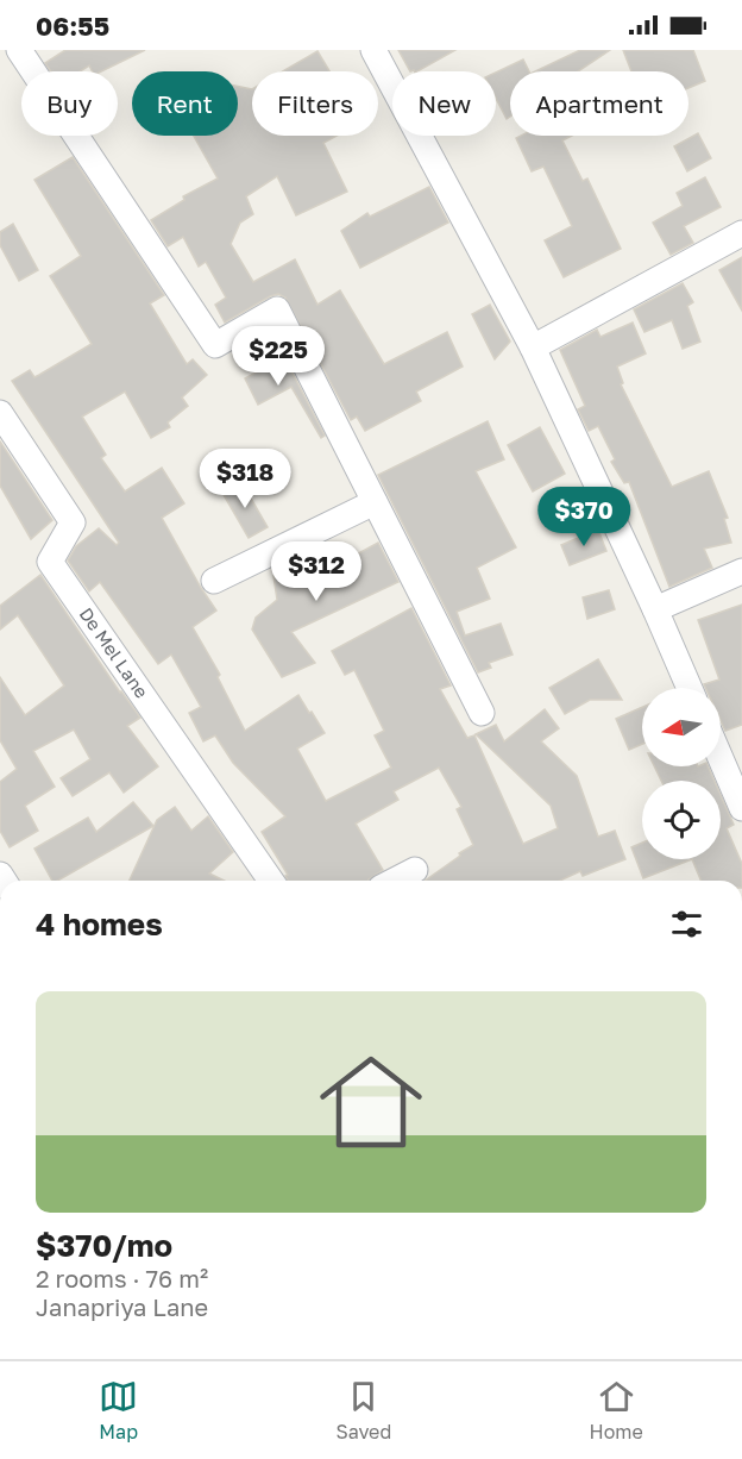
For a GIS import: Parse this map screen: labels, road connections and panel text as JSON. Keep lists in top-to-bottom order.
{
  "streets": {
    "street": ["De Mel Lane"]
  },
  "north": "left",
  "page": {
    "status": "06:55",
    "chip": [
      "Buy",
      "Rent",
      "Filters",
      "New",
      "Apartment"
    ],
    "price": [
      "$225",
      "$318",
      "$370",
      "$312"
    ],
    "heading": "4 homes",
    "list": [
      {
        "name": "$370/mo",
        "note": "2 rooms · 76 m² · Janapriya Lane"
      }
    ],
    "tabs": ["Map", "Saved", "Home"]
  }
}
